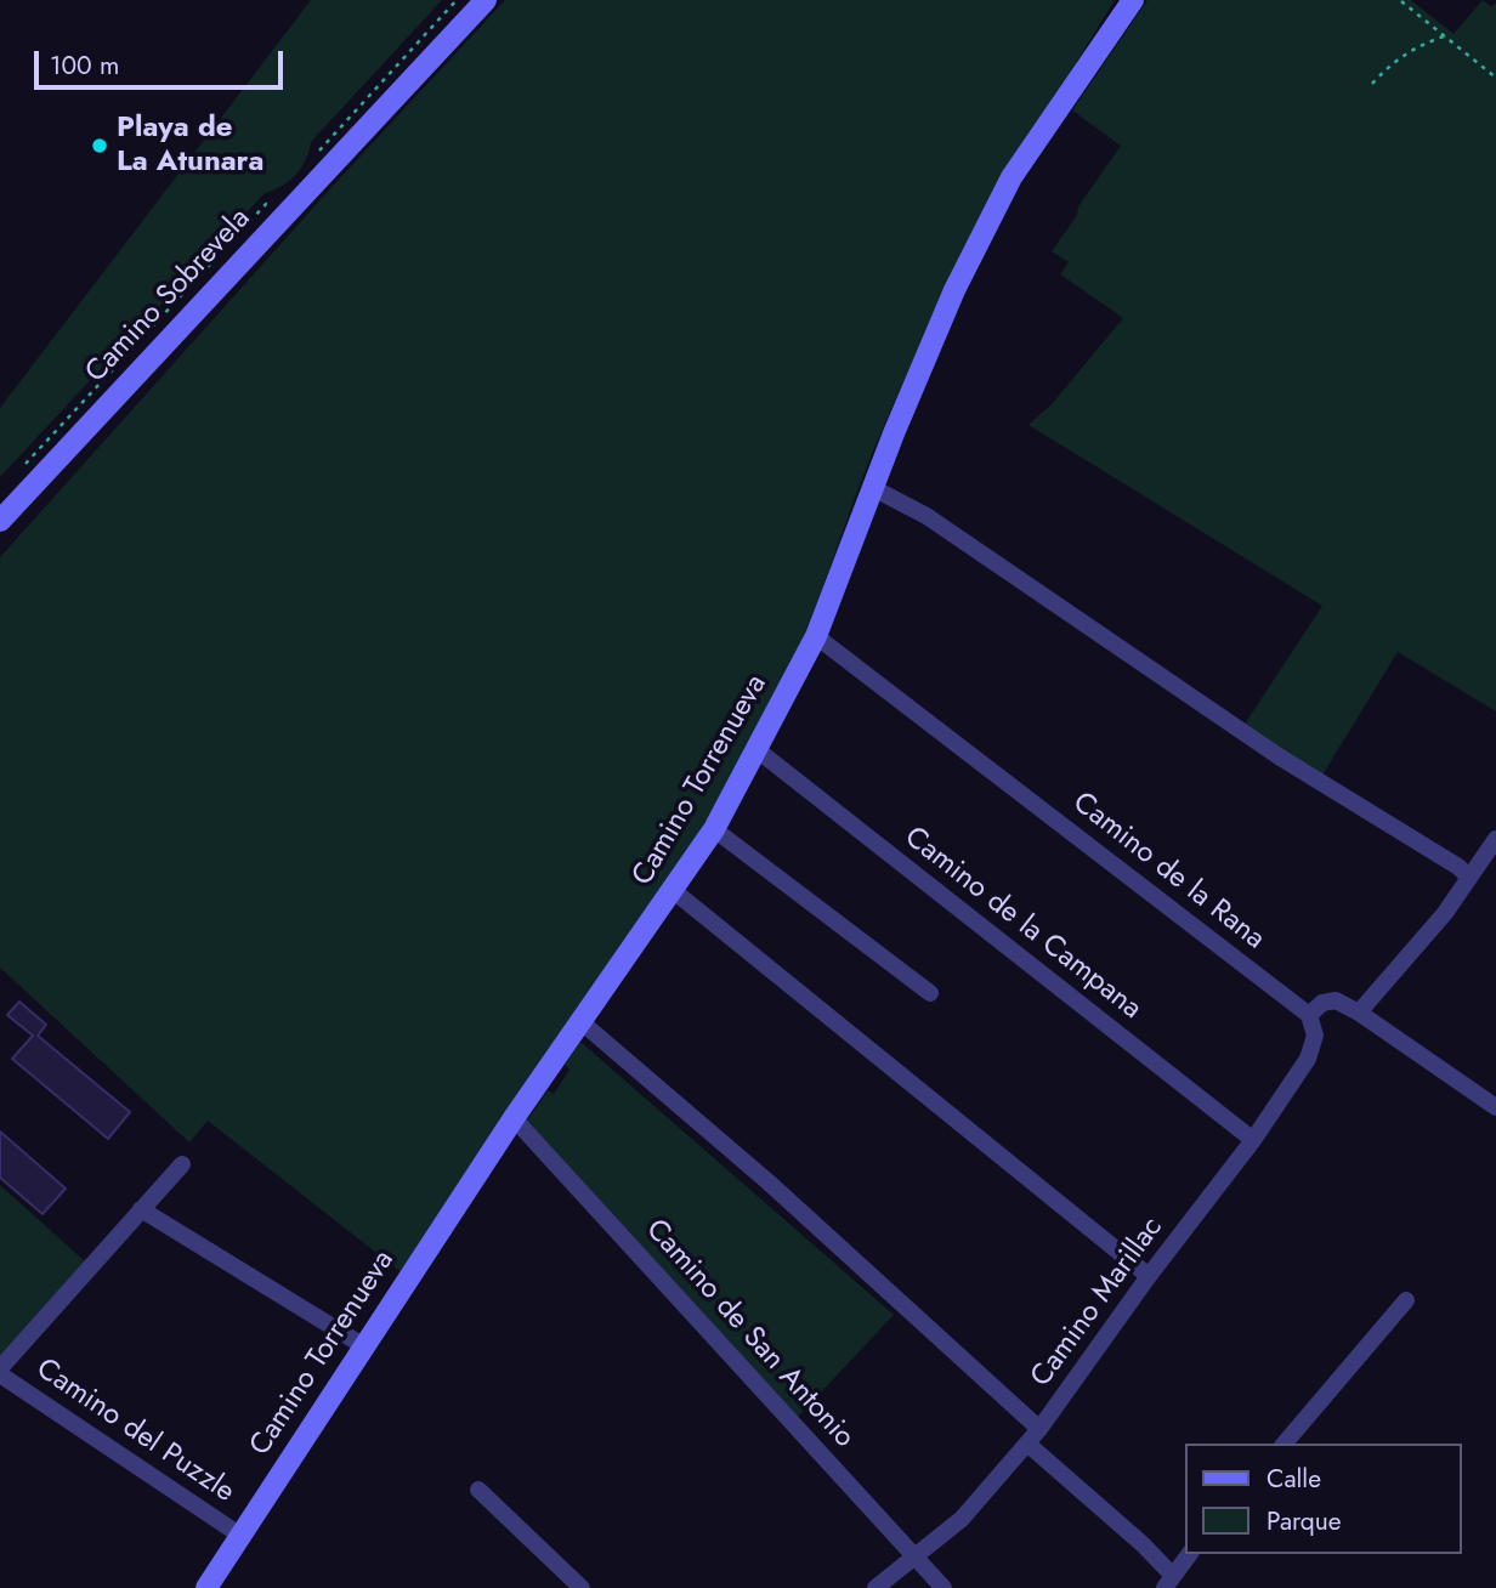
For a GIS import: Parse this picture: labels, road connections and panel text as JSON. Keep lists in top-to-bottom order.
{
  "streets": {
    "street": [
      "Camino Sobrevela",
      "Camino Torrenueva",
      "Camino de la Rana",
      "Camino de la Campana",
      "Camino Marillac",
      "Camino de San Antonio",
      "Camino del Puzzle"
    ]
  },
  "crossings": [
    ["Camino Torrenueva", "Camino de la Rana"],
    ["Camino Torrenueva", "Camino de la Campana"],
    ["Camino Torrenueva", "Camino de San Antonio"],
    ["Camino Torrenueva", "Camino del Puzzle"],
    ["Camino de la Rana", "Camino Marillac"],
    ["Camino de la Campana", "Camino Marillac"],
    ["Camino Marillac", "Camino de San Antonio"]
  ],
  "places": ["Playa de La Atunara"],
  "legend": ["Calle", "Parque"],
  "scale_bar": "100 m"
}
